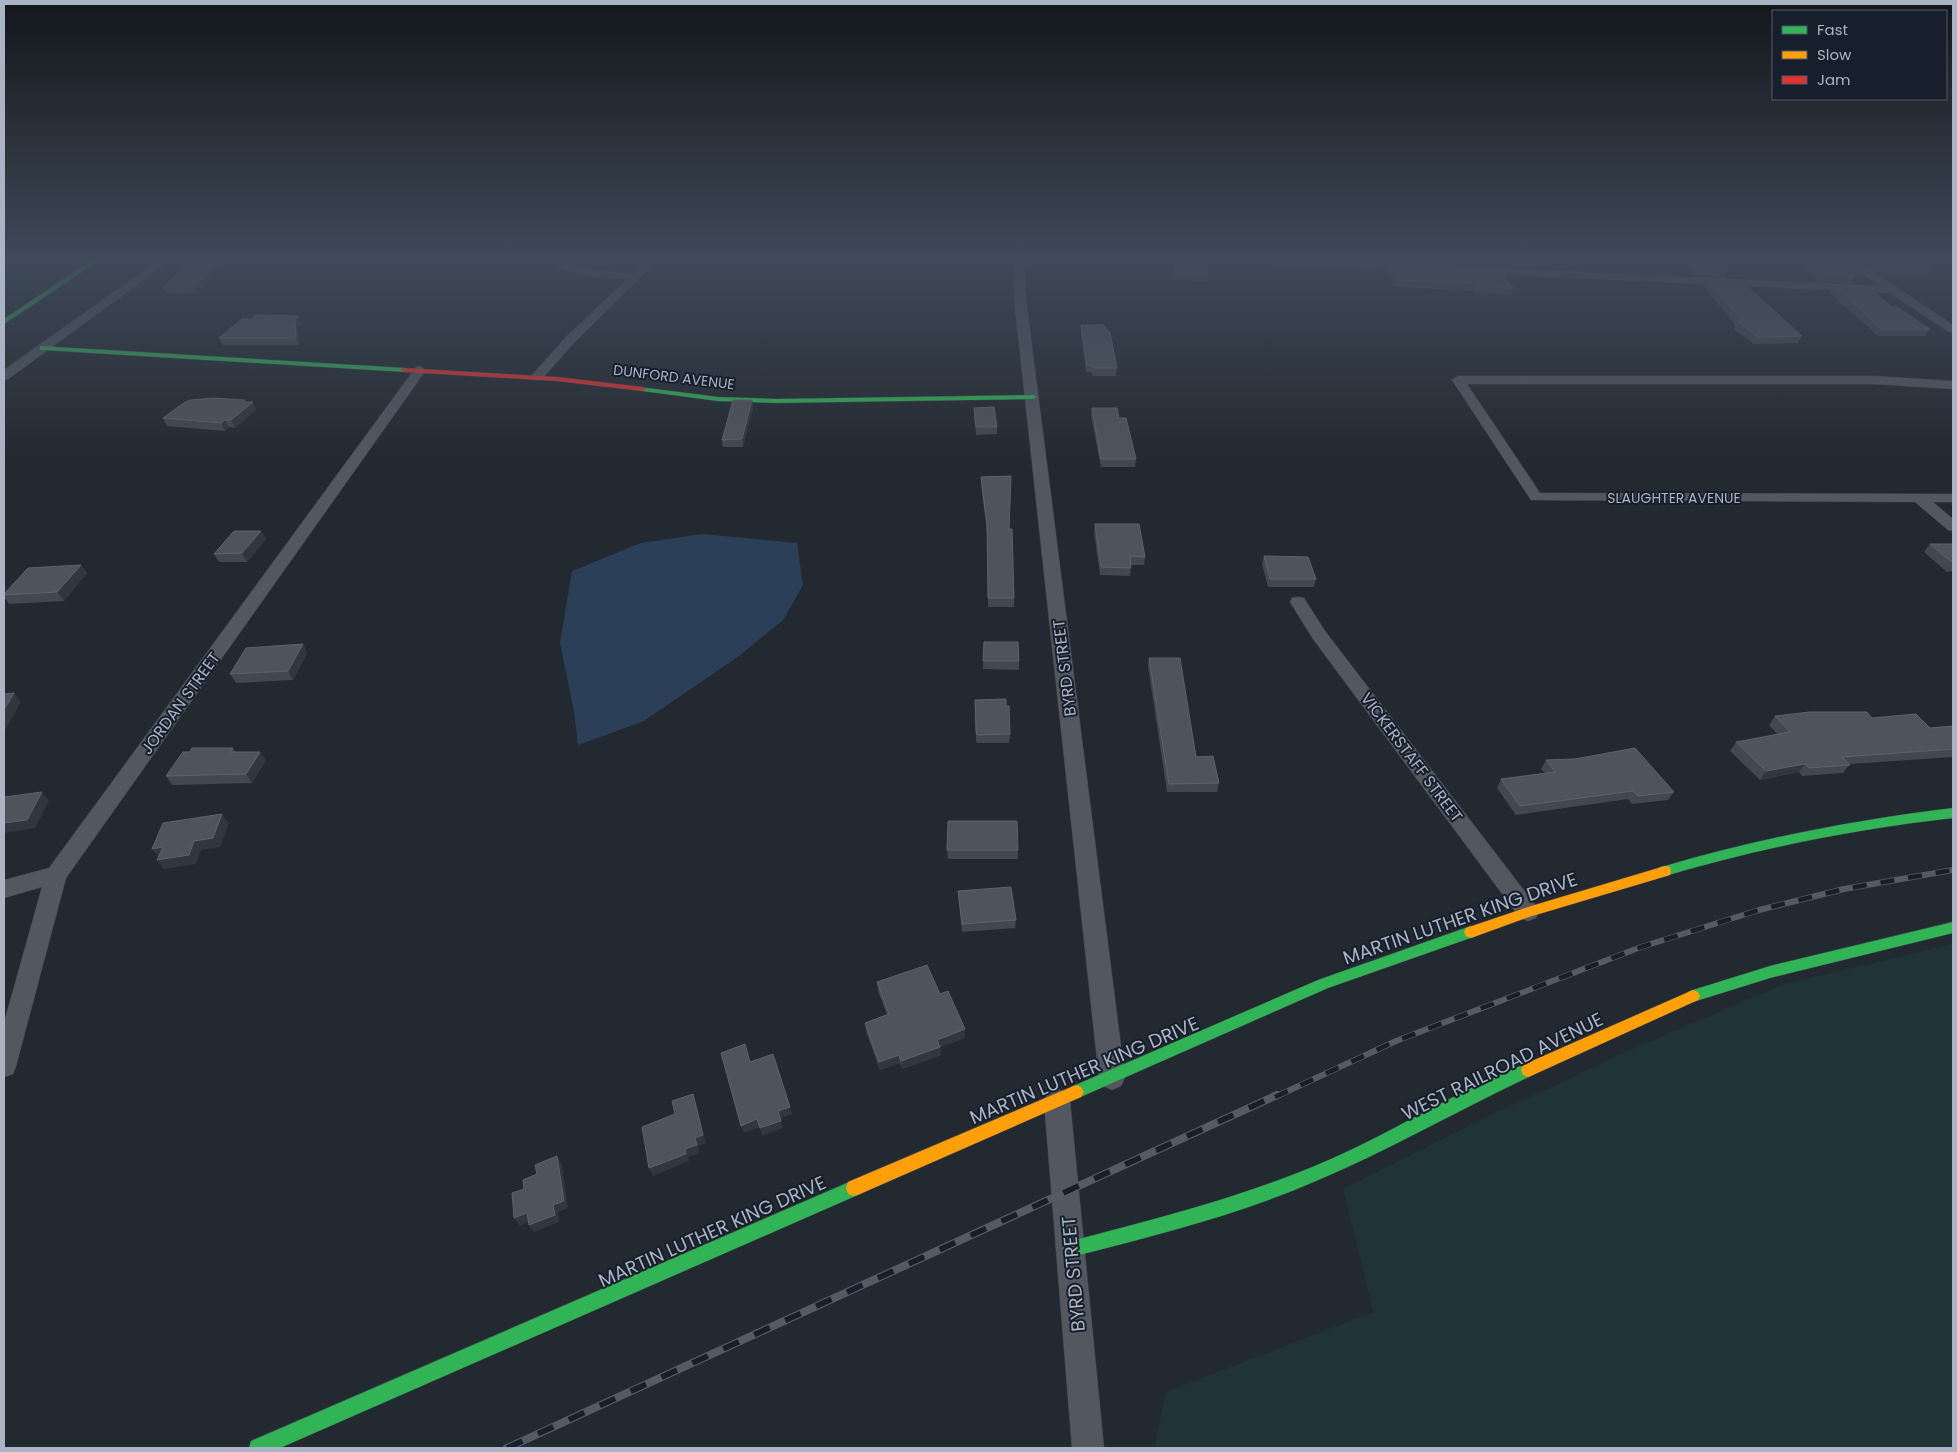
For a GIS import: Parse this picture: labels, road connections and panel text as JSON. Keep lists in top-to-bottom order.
{
  "streets": {
    "street": [
      "DUNFORD AVENUE",
      "SLAUGHTER AVENUE",
      "BYRD STREET",
      "JORDAN STREET",
      "VICKERSTAFF STREET",
      "MARTIN LUTHER KING DRIVE",
      "WEST RAILROAD AVENUE"
    ]
  },
  "crossings": [
    ["DUNFORD AVENUE", "BYRD STREET"],
    ["DUNFORD AVENUE", "JORDAN STREET"],
    ["BYRD STREET", "MARTIN LUTHER KING DRIVE"],
    ["BYRD STREET", "WEST RAILROAD AVENUE"],
    ["VICKERSTAFF STREET", "MARTIN LUTHER KING DRIVE"]
  ],
  "legend": ["Fast", "Slow", "Jam"]
}
